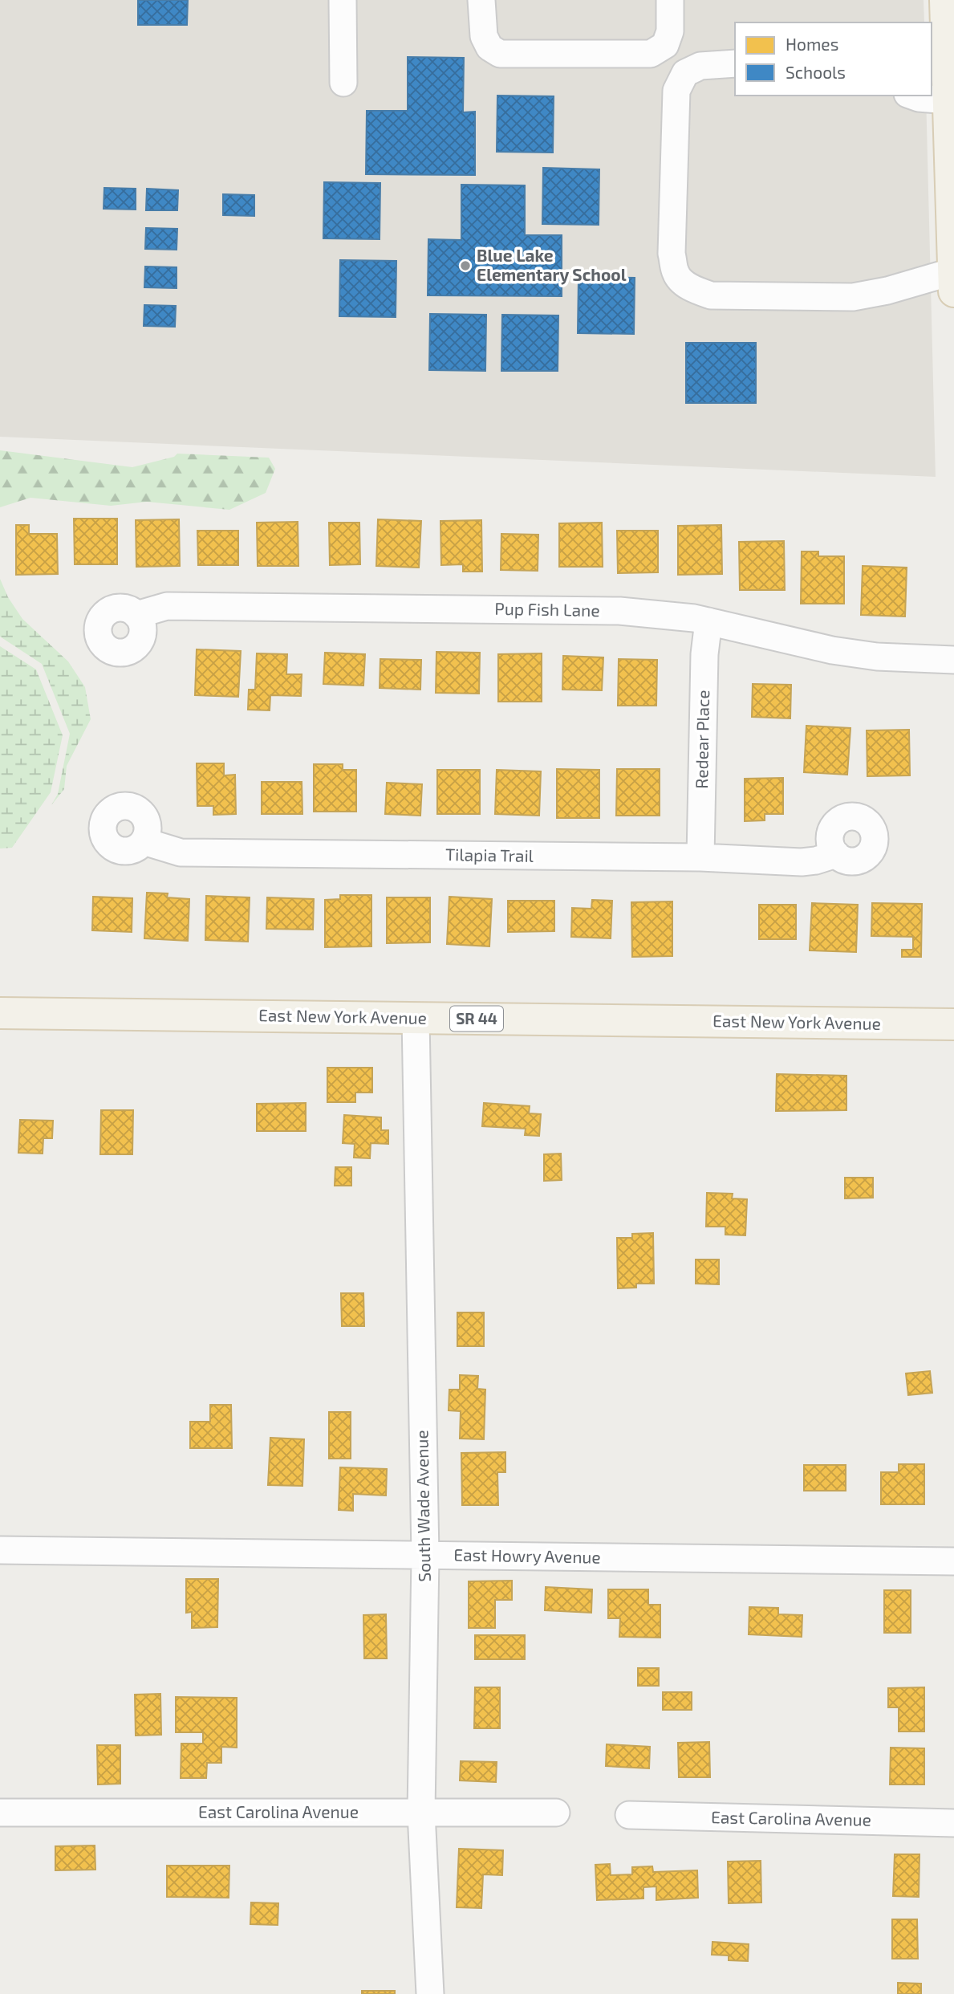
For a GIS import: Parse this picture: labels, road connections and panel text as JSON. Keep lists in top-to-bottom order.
{
  "streets": {
    "main road": ["East New York Avenue", "SR 44"],
    "street": [
      "Pup Fish Lane",
      "Redear Place",
      "Tilapia Trail",
      "South Wade Avenue",
      "East Howry Avenue",
      "East Carolina Avenue"
    ]
  },
  "crossings": [
    ["Pup Fish Lane", "Redear Place"],
    ["Redear Place", "Tilapia Trail"],
    ["East New York Avenue", "South Wade Avenue"],
    ["South Wade Avenue", "East Howry Avenue"],
    ["South Wade Avenue", "East Carolina Avenue"]
  ],
  "places": ["Blue Lake Elementary School"],
  "legend": ["Homes", "Schools"]
}
